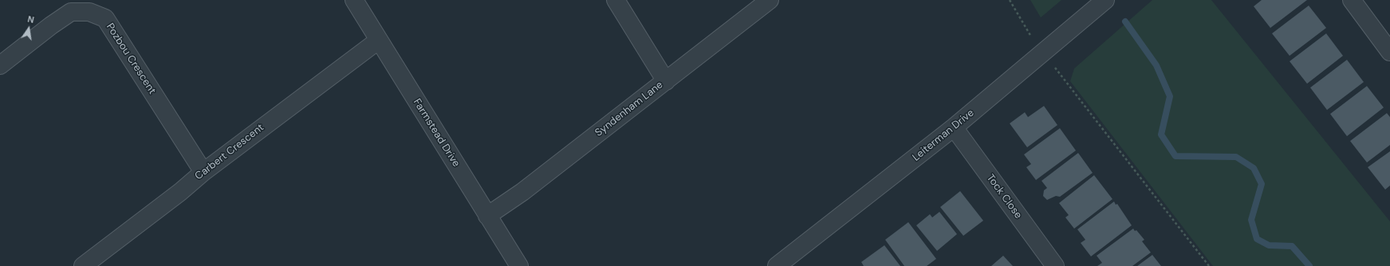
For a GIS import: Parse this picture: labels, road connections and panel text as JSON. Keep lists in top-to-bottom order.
{
  "streets": {
    "street": [
      "Pozbou Crescent",
      "Syndenham Lane",
      "Farmstead Drive",
      "Leiterman Drive",
      "Carbert Crescent",
      "Tock Close"
    ]
  },
  "crossings": [
    ["Pozbou Crescent", "Carbert Crescent"],
    ["Syndenham Lane", "Farmstead Drive"],
    ["Farmstead Drive", "Carbert Crescent"],
    ["Leiterman Drive", "Tock Close"]
  ],
  "north": "top"
}
